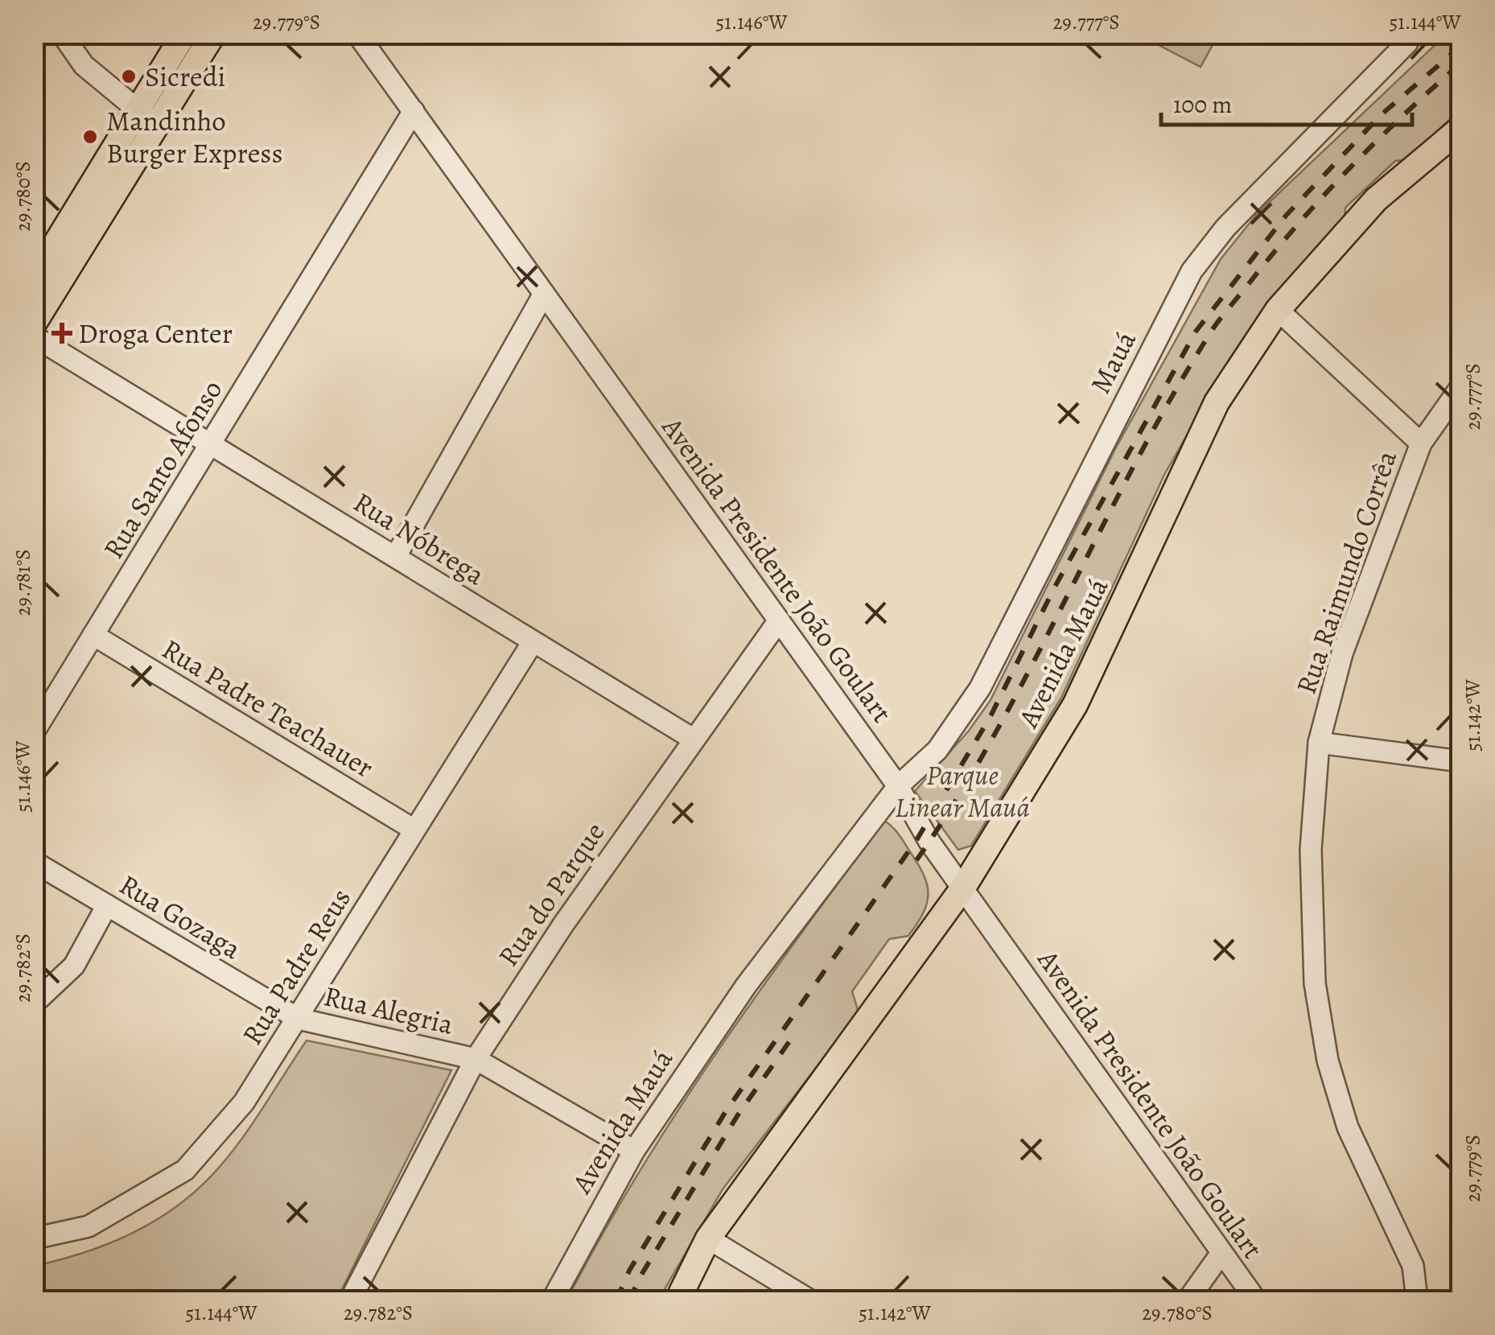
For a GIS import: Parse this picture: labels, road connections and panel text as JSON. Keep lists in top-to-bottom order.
{
  "streets": {
    "main road": ["Avenida Mauá"],
    "street": [
      "Mauá",
      "Rua Santo Afonso",
      "Rua Nóbrega",
      "Avenida Presidente João Goulart",
      "Rua Raimundo Corrêa",
      "Rua Padre Teachauer",
      "Rua do Parque",
      "Rua Gozaga",
      "Rua Padre Reus",
      "Rua Alegria"
    ]
  },
  "crossings": [
    ["Mauá", "Avenida Presidente João Goulart"],
    ["Mauá", "Avenida Mauá"],
    ["Rua Santo Afonso", "Rua Nóbrega"],
    ["Rua Santo Afonso", "Avenida Presidente João Goulart"],
    ["Rua Santo Afonso", "Rua Padre Teachauer"],
    ["Rua Nóbrega", "Rua do Parque"],
    ["Rua Nóbrega", "Rua Padre Reus"],
    ["Avenida Presidente João Goulart", "Avenida Mauá"],
    ["Avenida Presidente João Goulart", "Rua do Parque"],
    ["Avenida Mauá", "Rua Alegria"],
    ["Rua Padre Teachauer", "Rua Padre Reus"],
    ["Rua do Parque", "Rua Alegria"],
    ["Rua Gozaga", "Rua Padre Reus"],
    ["Rua Gozaga", "Rua Alegria"],
    ["Rua Padre Reus", "Rua Alegria"]
  ],
  "parks": ["Parque Linear Mauá"],
  "places": {
    "other": ["Sicredi", "Mandinho Burger Express"],
    "health": ["Droga Center"]
  },
  "scale_bar": "100 m",
  "coordinates": [
    "29.779°S",
    "51.146°W",
    "29.777°S",
    "51.144°W",
    "29.780°S",
    "29.781°S",
    "51.142°W",
    "29.782°S"
  ]
}
